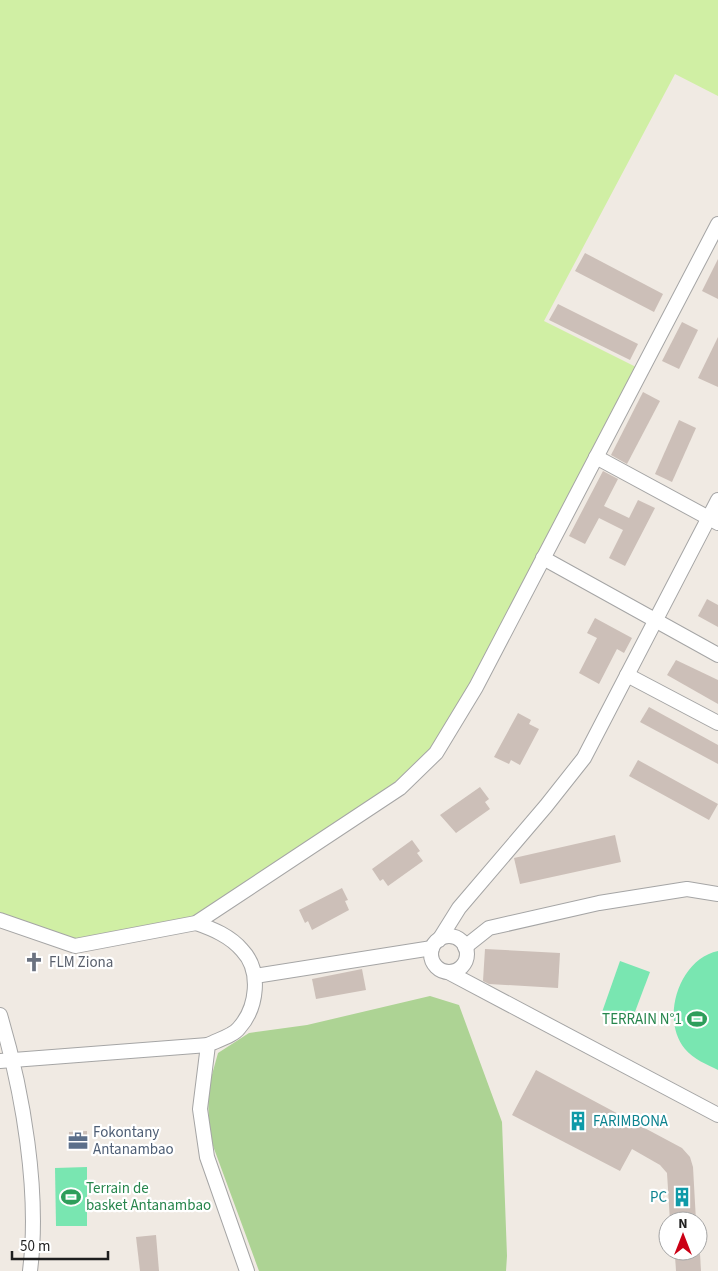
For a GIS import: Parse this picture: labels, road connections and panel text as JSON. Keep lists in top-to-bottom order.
{
  "places": {
    "church": ["FLM Ziona"],
    "sports": ["TERRAIN N°1", "Terrain de basket Antanambao"],
    "building": ["FARIMBONA", "PC"],
    "office": ["Fokontany Antanambao"]
  },
  "scale_bar": "50 m",
  "north": "top"
}
